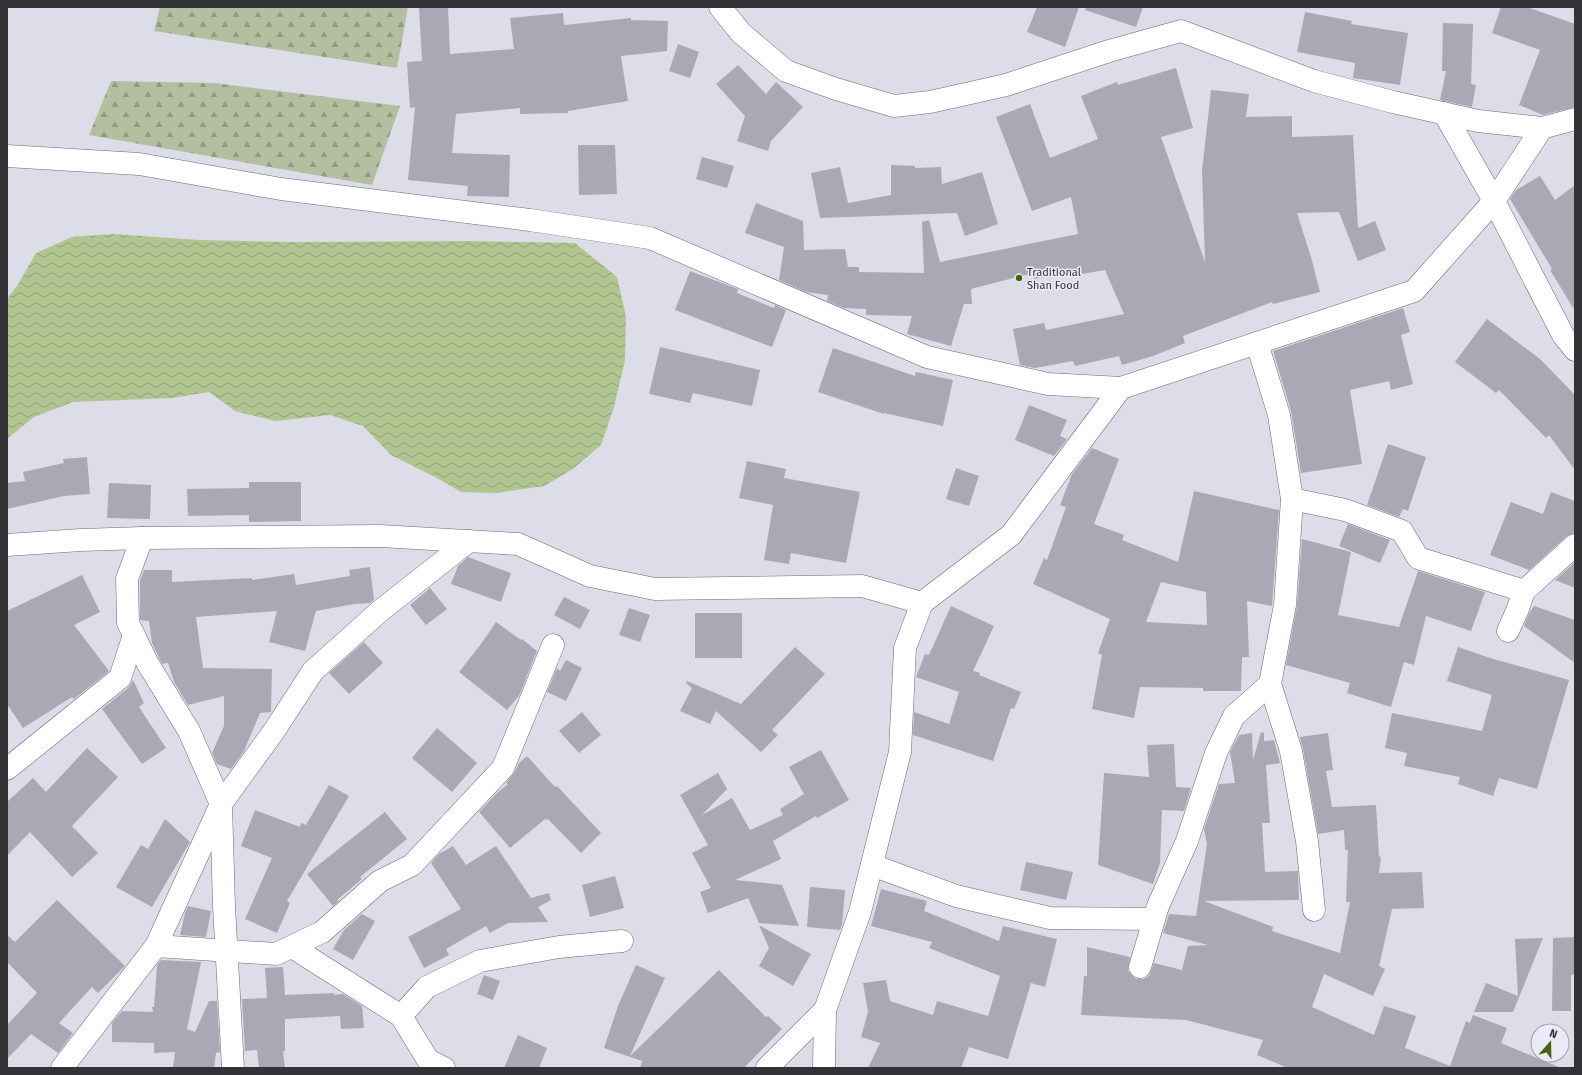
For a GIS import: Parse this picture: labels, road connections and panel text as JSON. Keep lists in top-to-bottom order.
{
  "places": ["Traditional Shan Food"],
  "north": "top"
}
